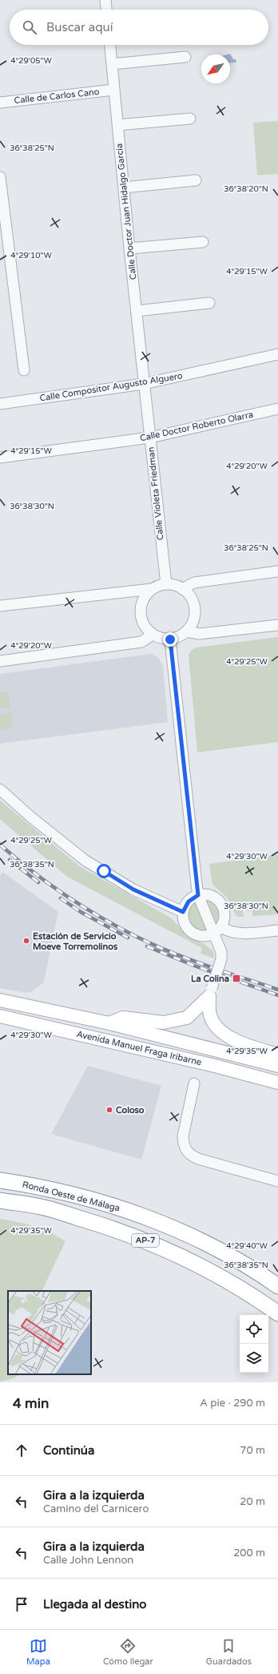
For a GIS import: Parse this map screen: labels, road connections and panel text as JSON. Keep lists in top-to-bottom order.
{
  "streets": {
    "highway": ["Ronda Oeste de Málaga", "AP-7"],
    "main road": ["Avenida Manuel Fraga Iribarne"],
    "street": [
      "Calle de Carlos Cano",
      "Calle Doctor Juan Hidalgo García",
      "Calle Compositor Augusto Alguero",
      "Calle Doctor Roberto Olarra",
      "Calle Violeta Friedman"
    ]
  },
  "crossings": [
    ["Calle de Carlos Cano", "Calle Doctor Juan Hidalgo García"],
    ["Calle Doctor Juan Hidalgo García", "Calle Compositor Augusto Alguero"],
    ["Calle Doctor Juan Hidalgo García", "Calle Violeta Friedman"],
    ["Calle Compositor Augusto Alguero", "Calle Violeta Friedman"],
    ["Calle Doctor Roberto Olarra", "Calle Violeta Friedman"]
  ],
  "places": {
    "other": ["Estación de Servicio Moeve Torremolinos", "Coloso"],
    "transit": ["La Colina"]
  },
  "north": "bottom left",
  "page": {
    "search": "Buscar aquí",
    "heading": ["4 min", "A pie · 290 m"],
    "list": [
      ["Continúa", "70 m"],
      ["Gira a la izquierda", "Camino del Carnicero", "20 m"],
      ["Gira a la izquierda", "Calle John Lennon", "200 m"],
      "Llegada al destino"
    ],
    "nav": ["Mapa", "Cómo llegar", "Guardados"]
  },
  "coordinates": [
    "4°29'05\"W",
    "36°38'25\"N",
    "36°38'20\"N",
    "4°29'10\"W",
    "4°29'15\"W",
    "4°29'20\"W",
    "36°38'30\"N",
    "4°29'25\"W",
    "4°29'30\"W",
    "36°38'35\"N",
    "4°29'35\"W",
    "4°29'40\"W"
  ]
}
